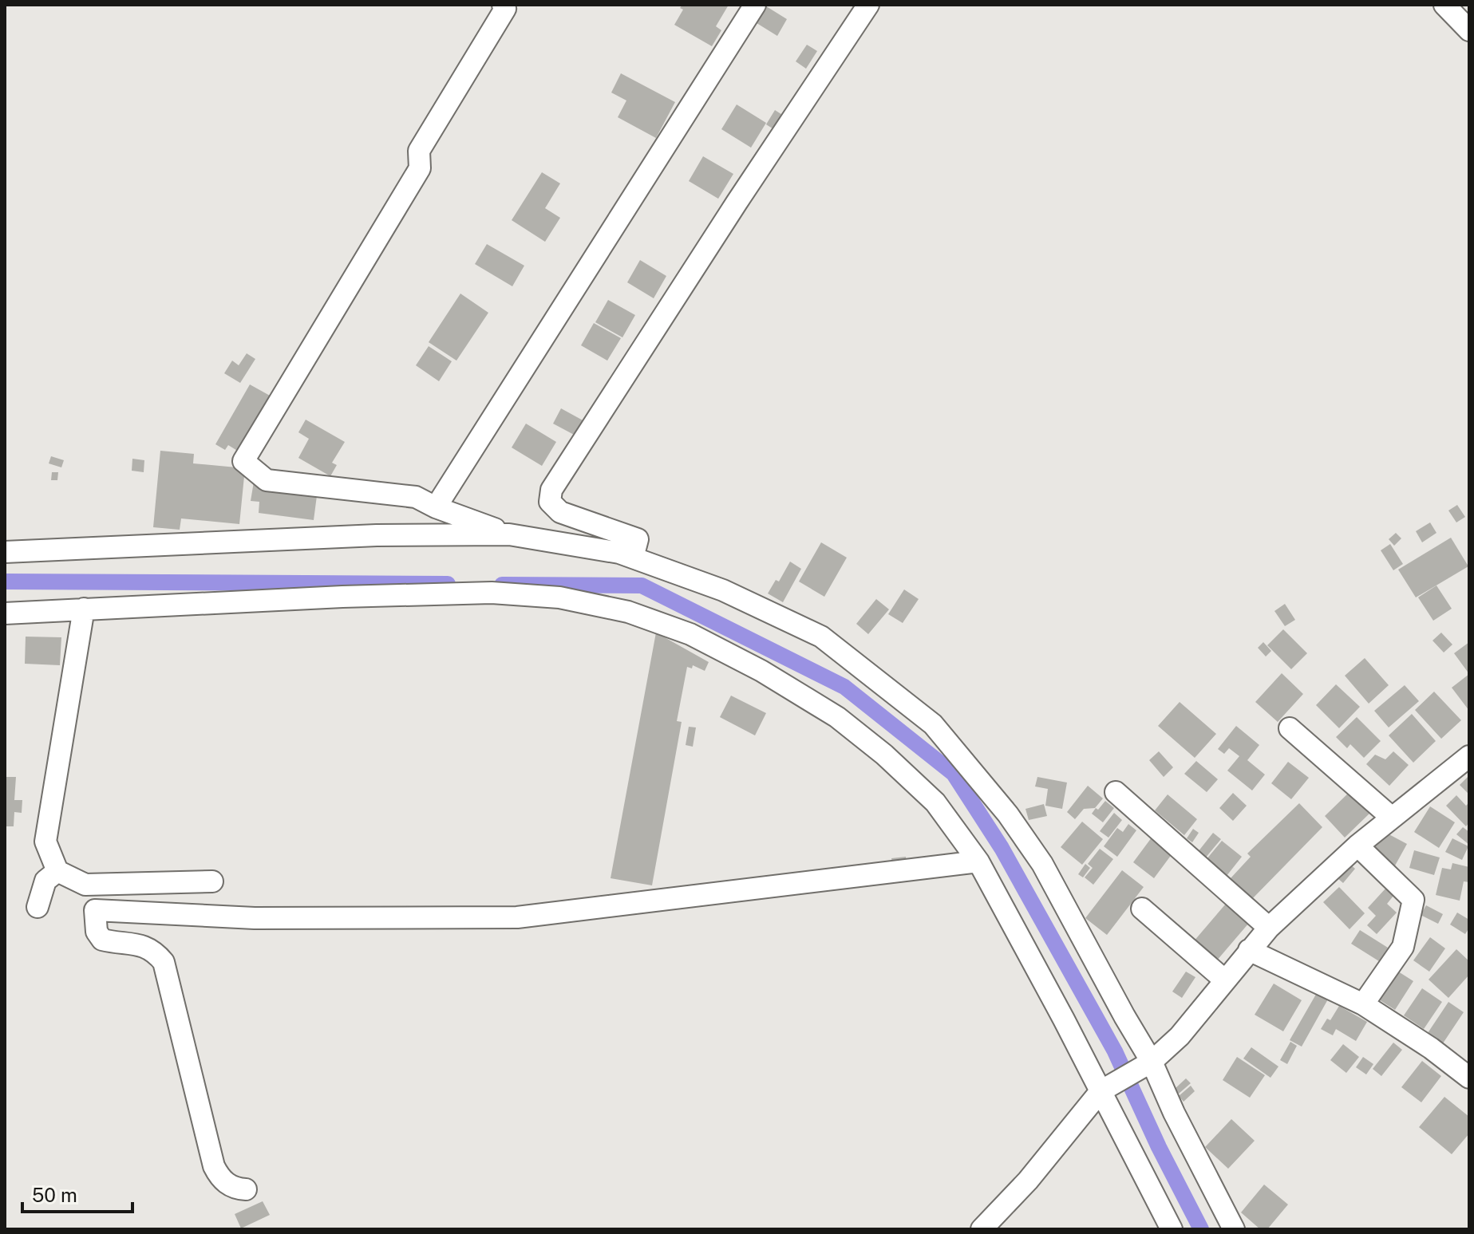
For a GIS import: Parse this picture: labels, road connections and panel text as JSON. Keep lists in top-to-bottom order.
{
  "scale_bar": "50 m"
}
